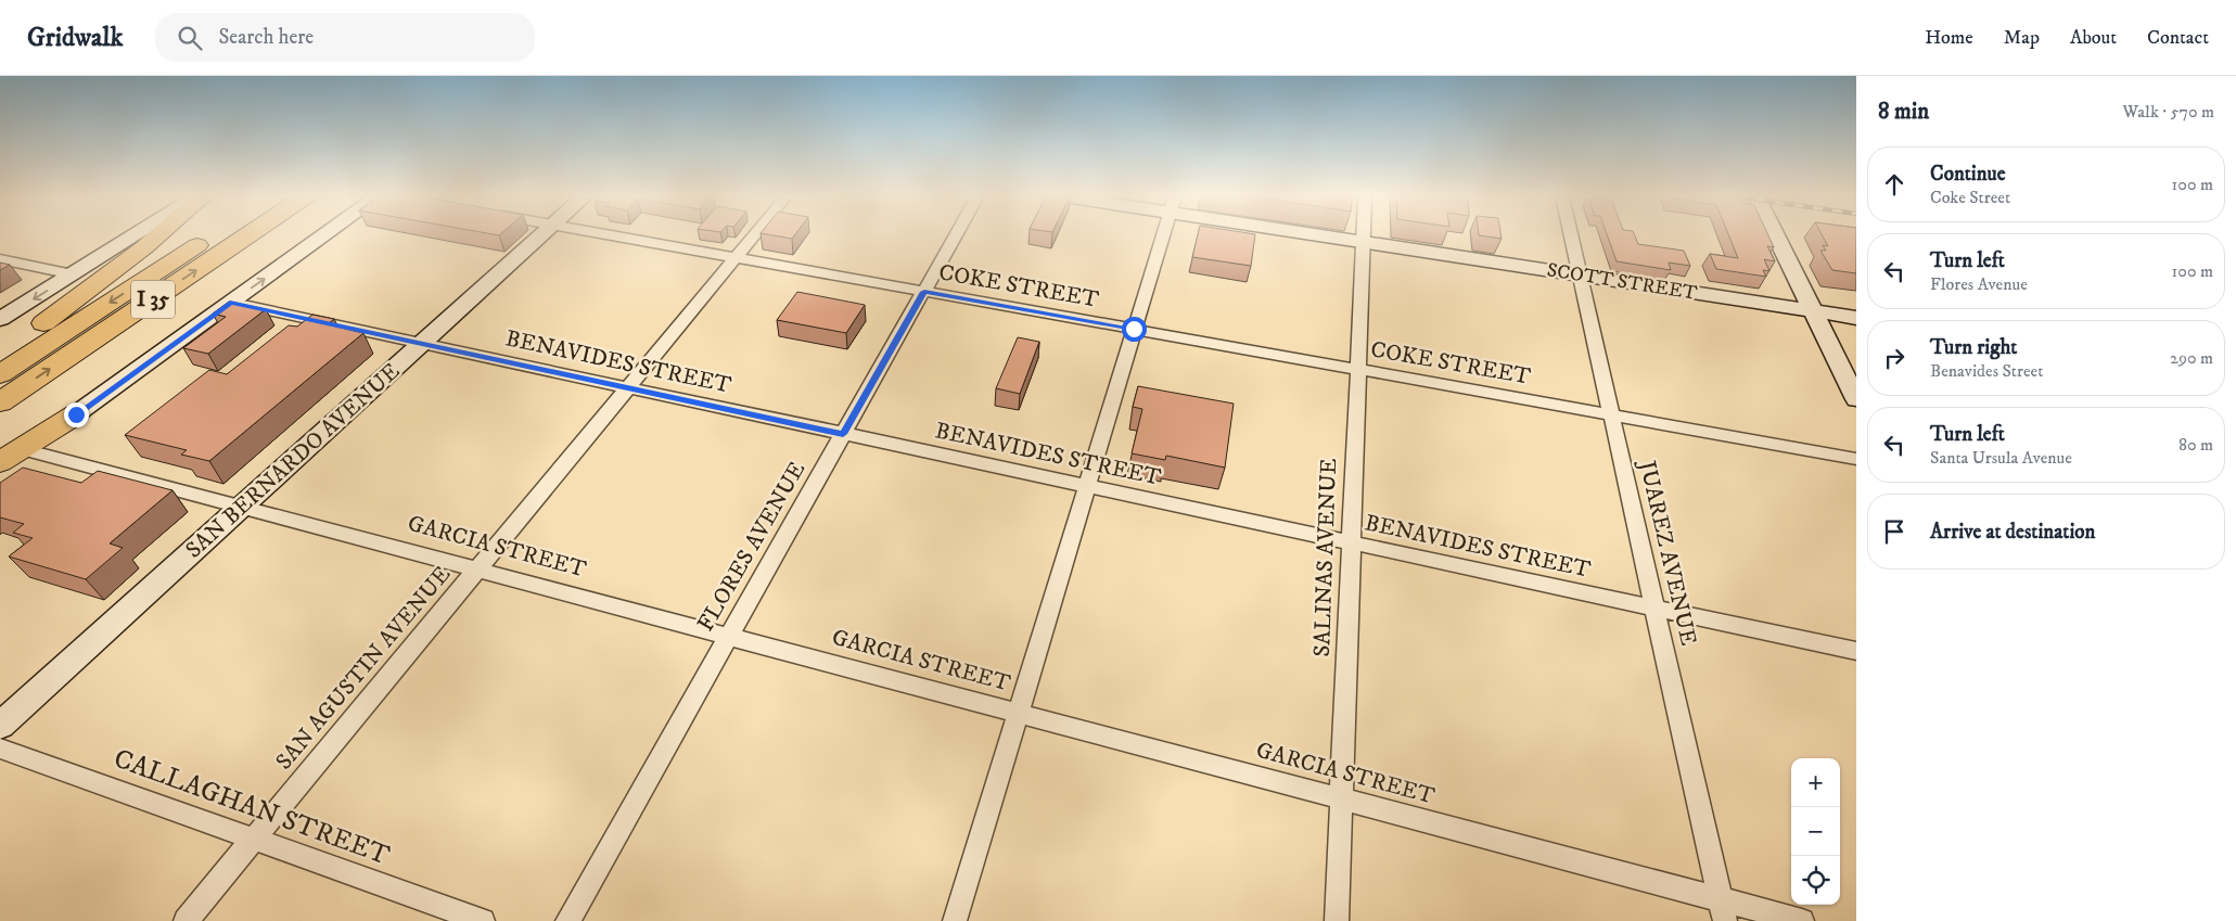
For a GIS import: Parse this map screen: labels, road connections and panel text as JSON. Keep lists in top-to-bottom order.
{
  "streets": {
    "highway": ["I 35"],
    "main road": ["SCOTT STREET", "SAN BERNARDO AVENUE"],
    "street": [
      "COKE STREET",
      "BENAVIDES STREET",
      "GARCIA STREET",
      "FLORES AVENUE",
      "JUAREZ AVENUE",
      "SALINAS AVENUE",
      "SAN AGUSTIN AVENUE",
      "CALLAGHAN STREET"
    ]
  },
  "crossings": [
    ["SCOTT STREET", "JUAREZ AVENUE"],
    ["SCOTT STREET", "SALINAS AVENUE"],
    ["COKE STREET", "FLORES AVENUE"],
    ["COKE STREET", "JUAREZ AVENUE"],
    ["COKE STREET", "SALINAS AVENUE"],
    ["COKE STREET", "SAN AGUSTIN AVENUE"],
    ["BENAVIDES STREET", "SAN BERNARDO AVENUE"],
    ["BENAVIDES STREET", "FLORES AVENUE"],
    ["BENAVIDES STREET", "JUAREZ AVENUE"],
    ["BENAVIDES STREET", "SALINAS AVENUE"],
    ["BENAVIDES STREET", "SAN AGUSTIN AVENUE"],
    ["SAN BERNARDO AVENUE", "GARCIA STREET"],
    ["GARCIA STREET", "FLORES AVENUE"],
    ["GARCIA STREET", "JUAREZ AVENUE"],
    ["GARCIA STREET", "SALINAS AVENUE"],
    ["GARCIA STREET", "SAN AGUSTIN AVENUE"],
    ["SAN AGUSTIN AVENUE", "CALLAGHAN STREET"]
  ],
  "page": {
    "header": "Gridwalk",
    "search": "Search here",
    "nav": [
      "Home",
      "Map",
      "About",
      "Contact"
    ],
    "heading": ["8 min", "Walk · 570 m"],
    "list": [
      ["Continue", "Coke Street", "100 m"],
      ["Turn left", "Flores Avenue", "100 m"],
      ["Turn right", "Benavides Street", "290 m"],
      ["Turn left", "Santa Ursula Avenue", "80 m"],
      "Arrive at destination"
    ],
    "map_buttons": ["+", "−"]
  }
}
